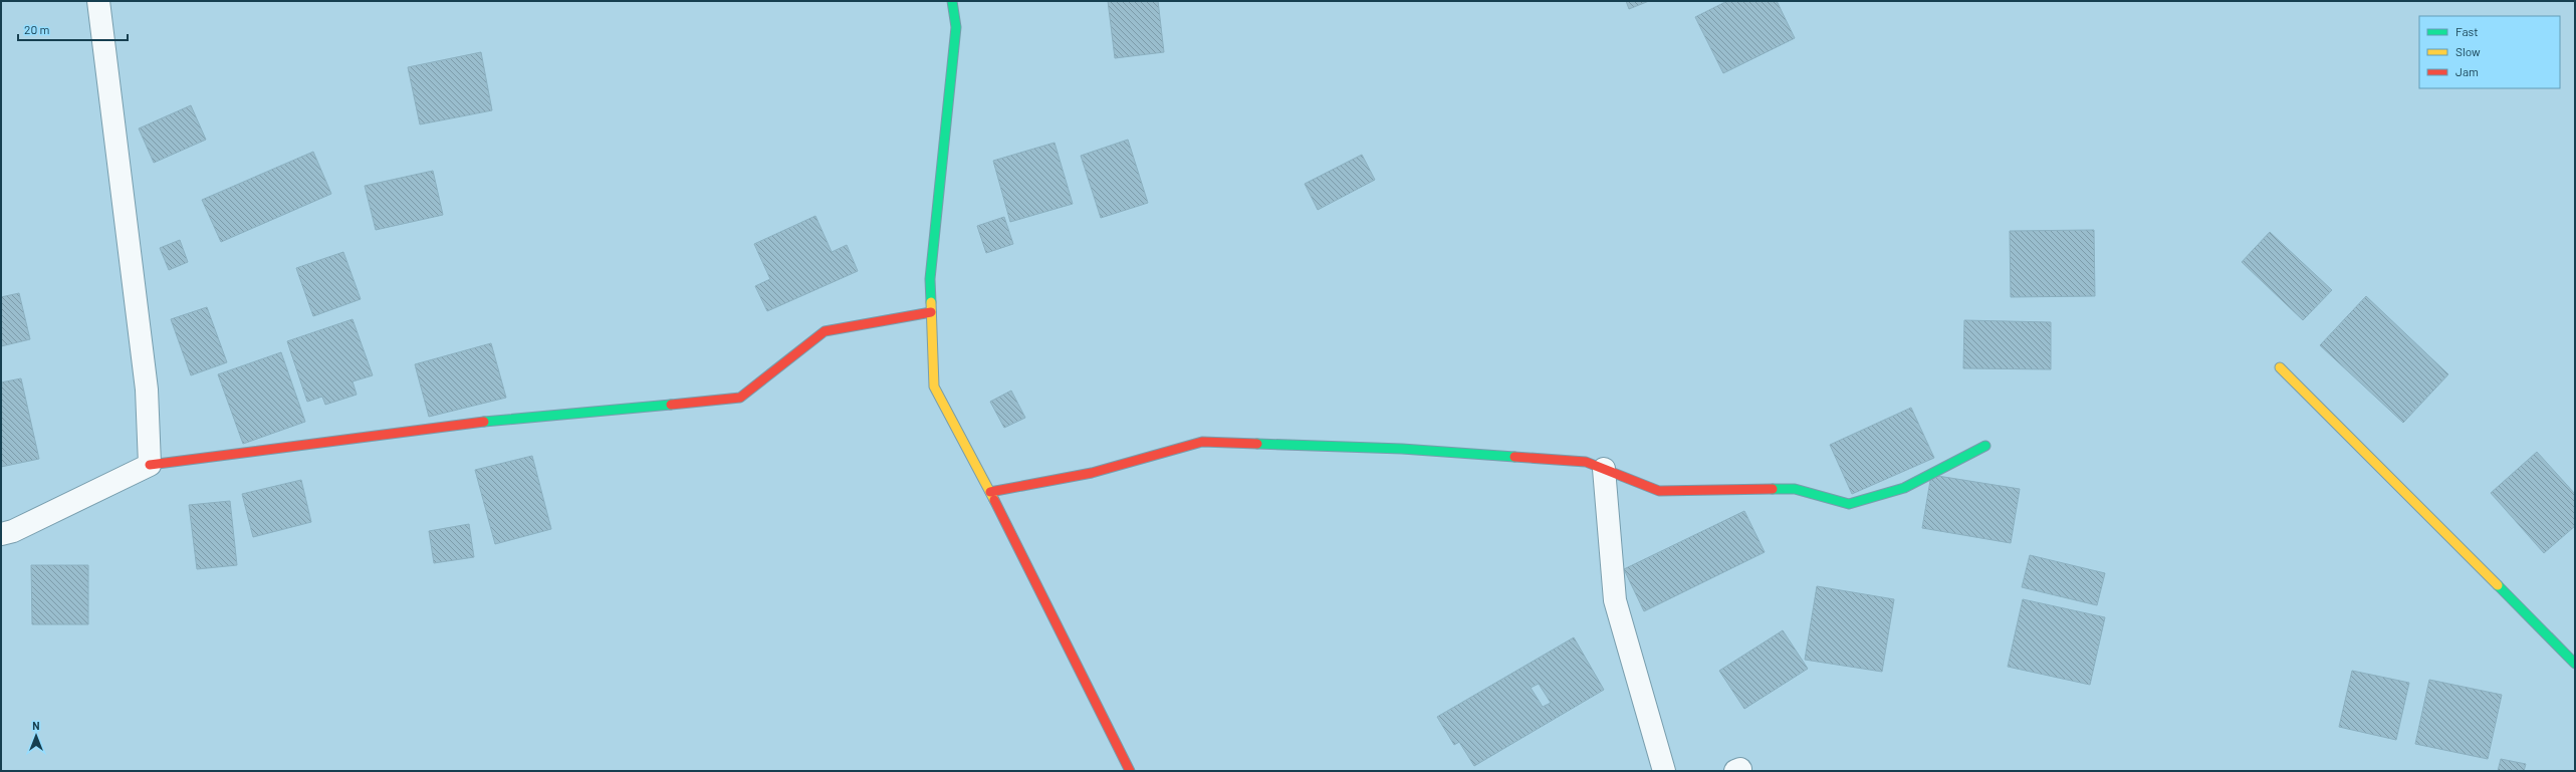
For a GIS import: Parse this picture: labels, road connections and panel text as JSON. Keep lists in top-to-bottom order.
{
  "legend": ["Fast", "Slow", "Jam"],
  "scale_bar": "20 m",
  "north": "top"
}
